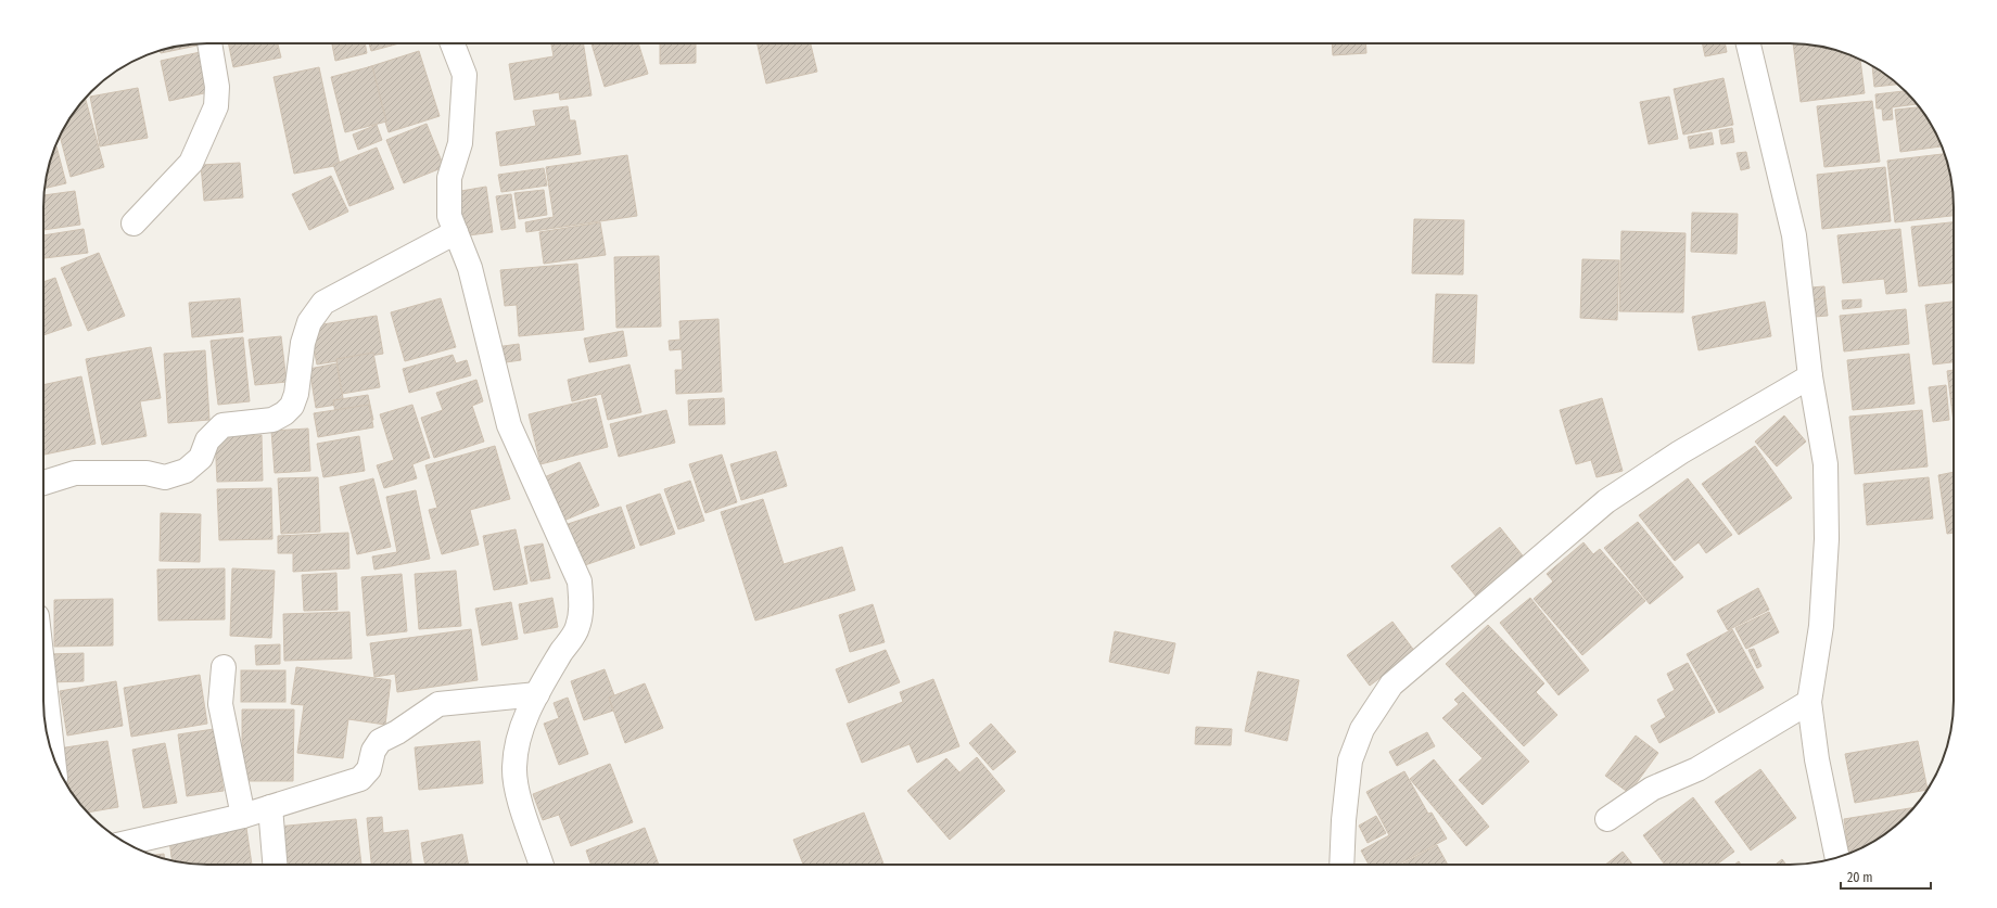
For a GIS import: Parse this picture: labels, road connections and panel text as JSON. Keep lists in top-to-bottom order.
{
  "scale_bar": "20 m"
}
